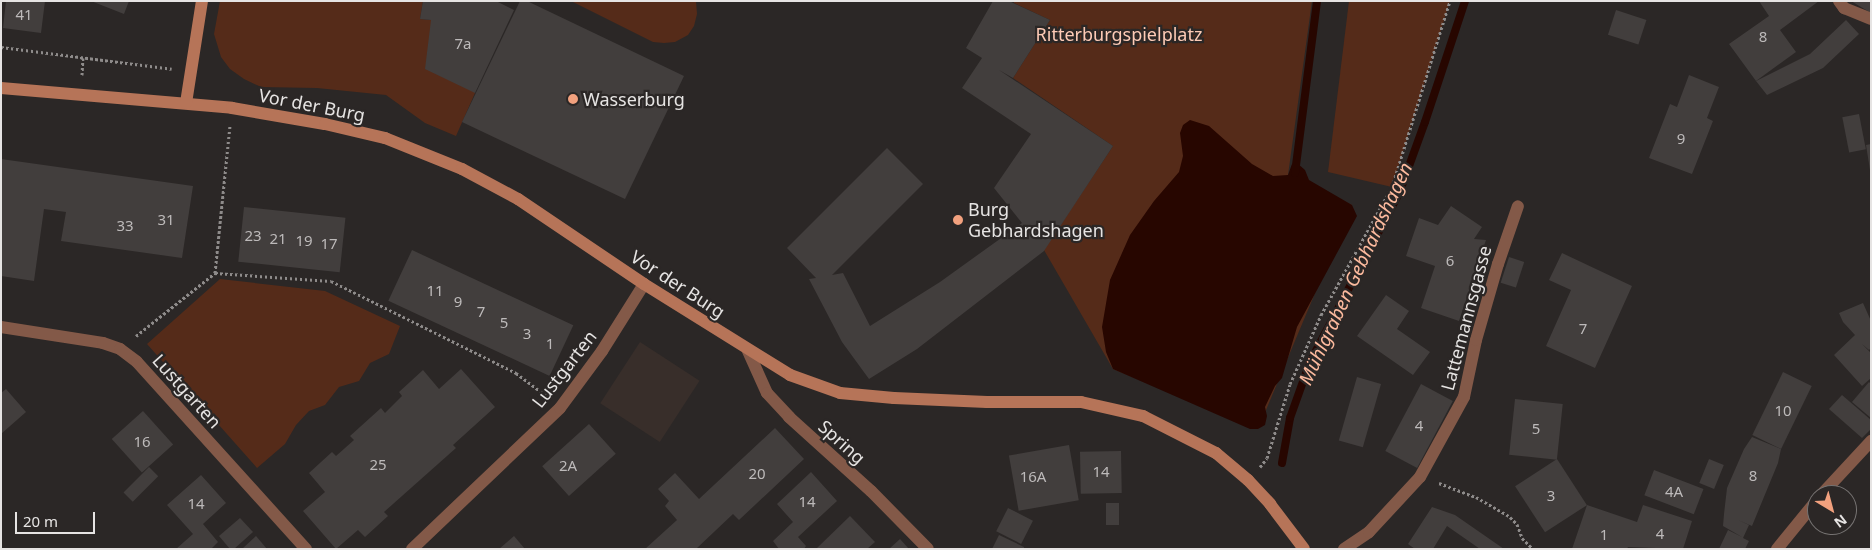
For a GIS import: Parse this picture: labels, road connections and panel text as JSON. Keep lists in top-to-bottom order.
{
  "streets": {
    "main road": ["Vor der Burg"],
    "street": ["Lattemannsgasse", "Lustgarten", "Spring"]
  },
  "crossings": [
    ["Vor der Burg", "Lustgarten"],
    ["Vor der Burg", "Spring"]
  ],
  "water": ["Mühlgraben Gebhardshagen"],
  "parks": ["Ritterburgspielplatz"],
  "places": ["Wasserburg", "Burg Gebhardshagen"],
  "house_numbers": [
    "41",
    "8",
    "7a",
    "9",
    "31",
    "33",
    "23",
    "21",
    "19",
    "17",
    "6",
    "11",
    "9",
    "7",
    "5",
    "7",
    "3",
    "1",
    "10",
    "4",
    "5",
    "16",
    "25",
    "2A",
    "14",
    "20",
    "8",
    "16A",
    "4A",
    "3",
    "14",
    "14",
    "4",
    "1"
  ],
  "scale_bar": "20 m",
  "north": "bottom right"
}
